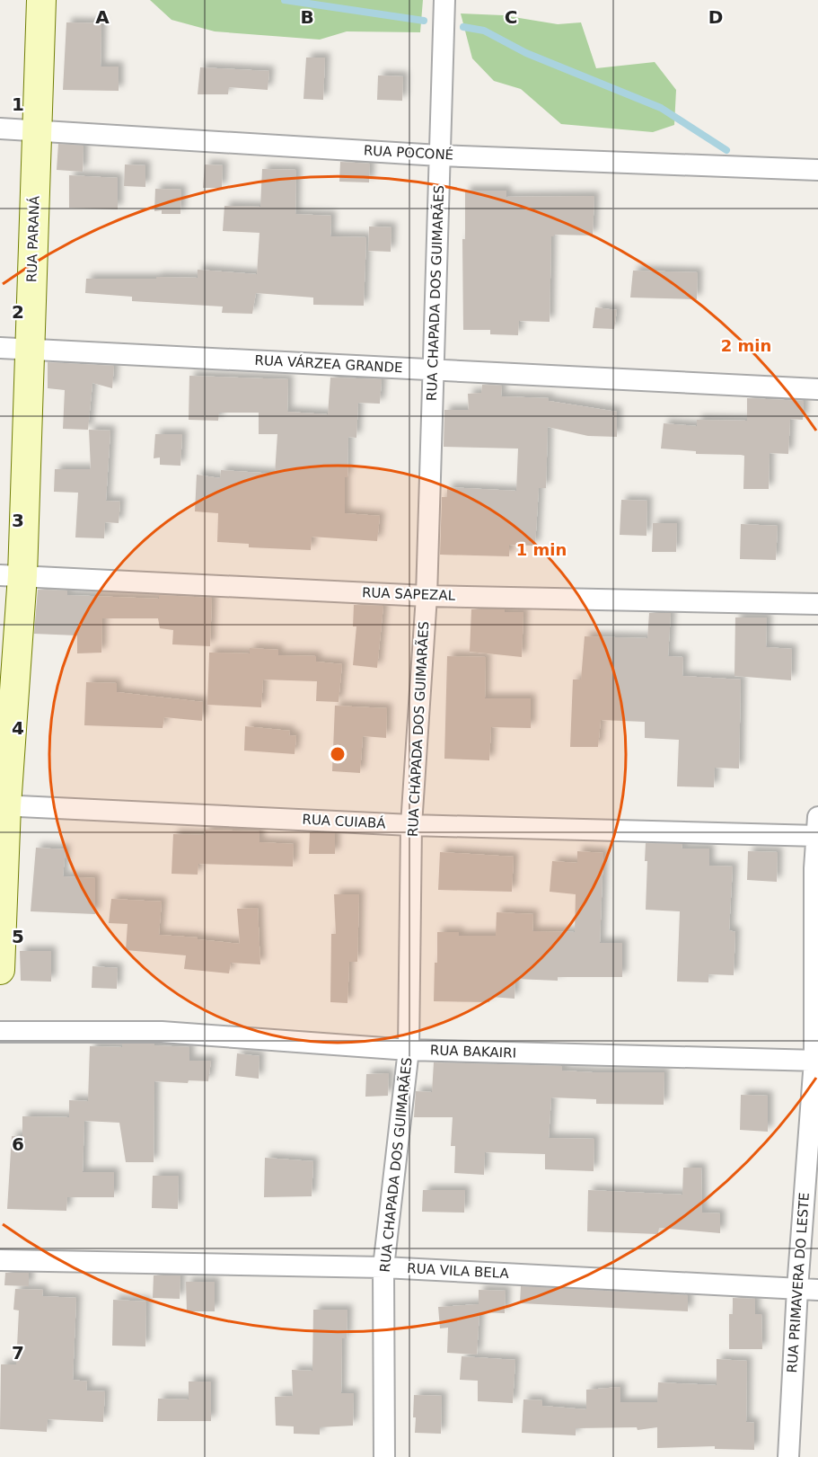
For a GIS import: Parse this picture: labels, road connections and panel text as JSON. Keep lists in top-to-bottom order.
{
  "streets": {
    "street": [
      "RUA POCONÉ",
      "RUA PARANÁ",
      "RUA CHAPADA DOS GUIMARÃES",
      "RUA VÁRZEA GRANDE",
      "RUA SAPEZAL",
      "RUA CUIABÁ",
      "RUA BAKAIRI",
      "RUA VILA BELA",
      "RUA PRIMAVERA DO LESTE"
    ]
  },
  "crossings": [
    ["RUA POCONÉ", "RUA PARANÁ"],
    ["RUA POCONÉ", "RUA CHAPADA DOS GUIMARÃES"],
    ["RUA PARANÁ", "RUA VÁRZEA GRANDE"],
    ["RUA PARANÁ", "RUA SAPEZAL"],
    ["RUA PARANÁ", "RUA CUIABÁ"],
    ["RUA CHAPADA DOS GUIMARÃES", "RUA VÁRZEA GRANDE"],
    ["RUA CHAPADA DOS GUIMARÃES", "RUA SAPEZAL"],
    ["RUA CHAPADA DOS GUIMARÃES", "RUA CUIABÁ"],
    ["RUA CHAPADA DOS GUIMARÃES", "RUA BAKAIRI"],
    ["RUA CHAPADA DOS GUIMARÃES", "RUA VILA BELA"],
    ["RUA CUIABÁ", "RUA PRIMAVERA DO LESTE"],
    ["RUA BAKAIRI", "RUA PRIMAVERA DO LESTE"],
    ["RUA VILA BELA", "RUA PRIMAVERA DO LESTE"]
  ],
  "grid": {
    "columns": [
      "A",
      "B",
      "C",
      "D"
    ],
    "rows": [
      "1",
      "2",
      "3",
      "4",
      "5",
      "6",
      "7"
    ]
  },
  "rings": ["2 min", "1 min"]
}
